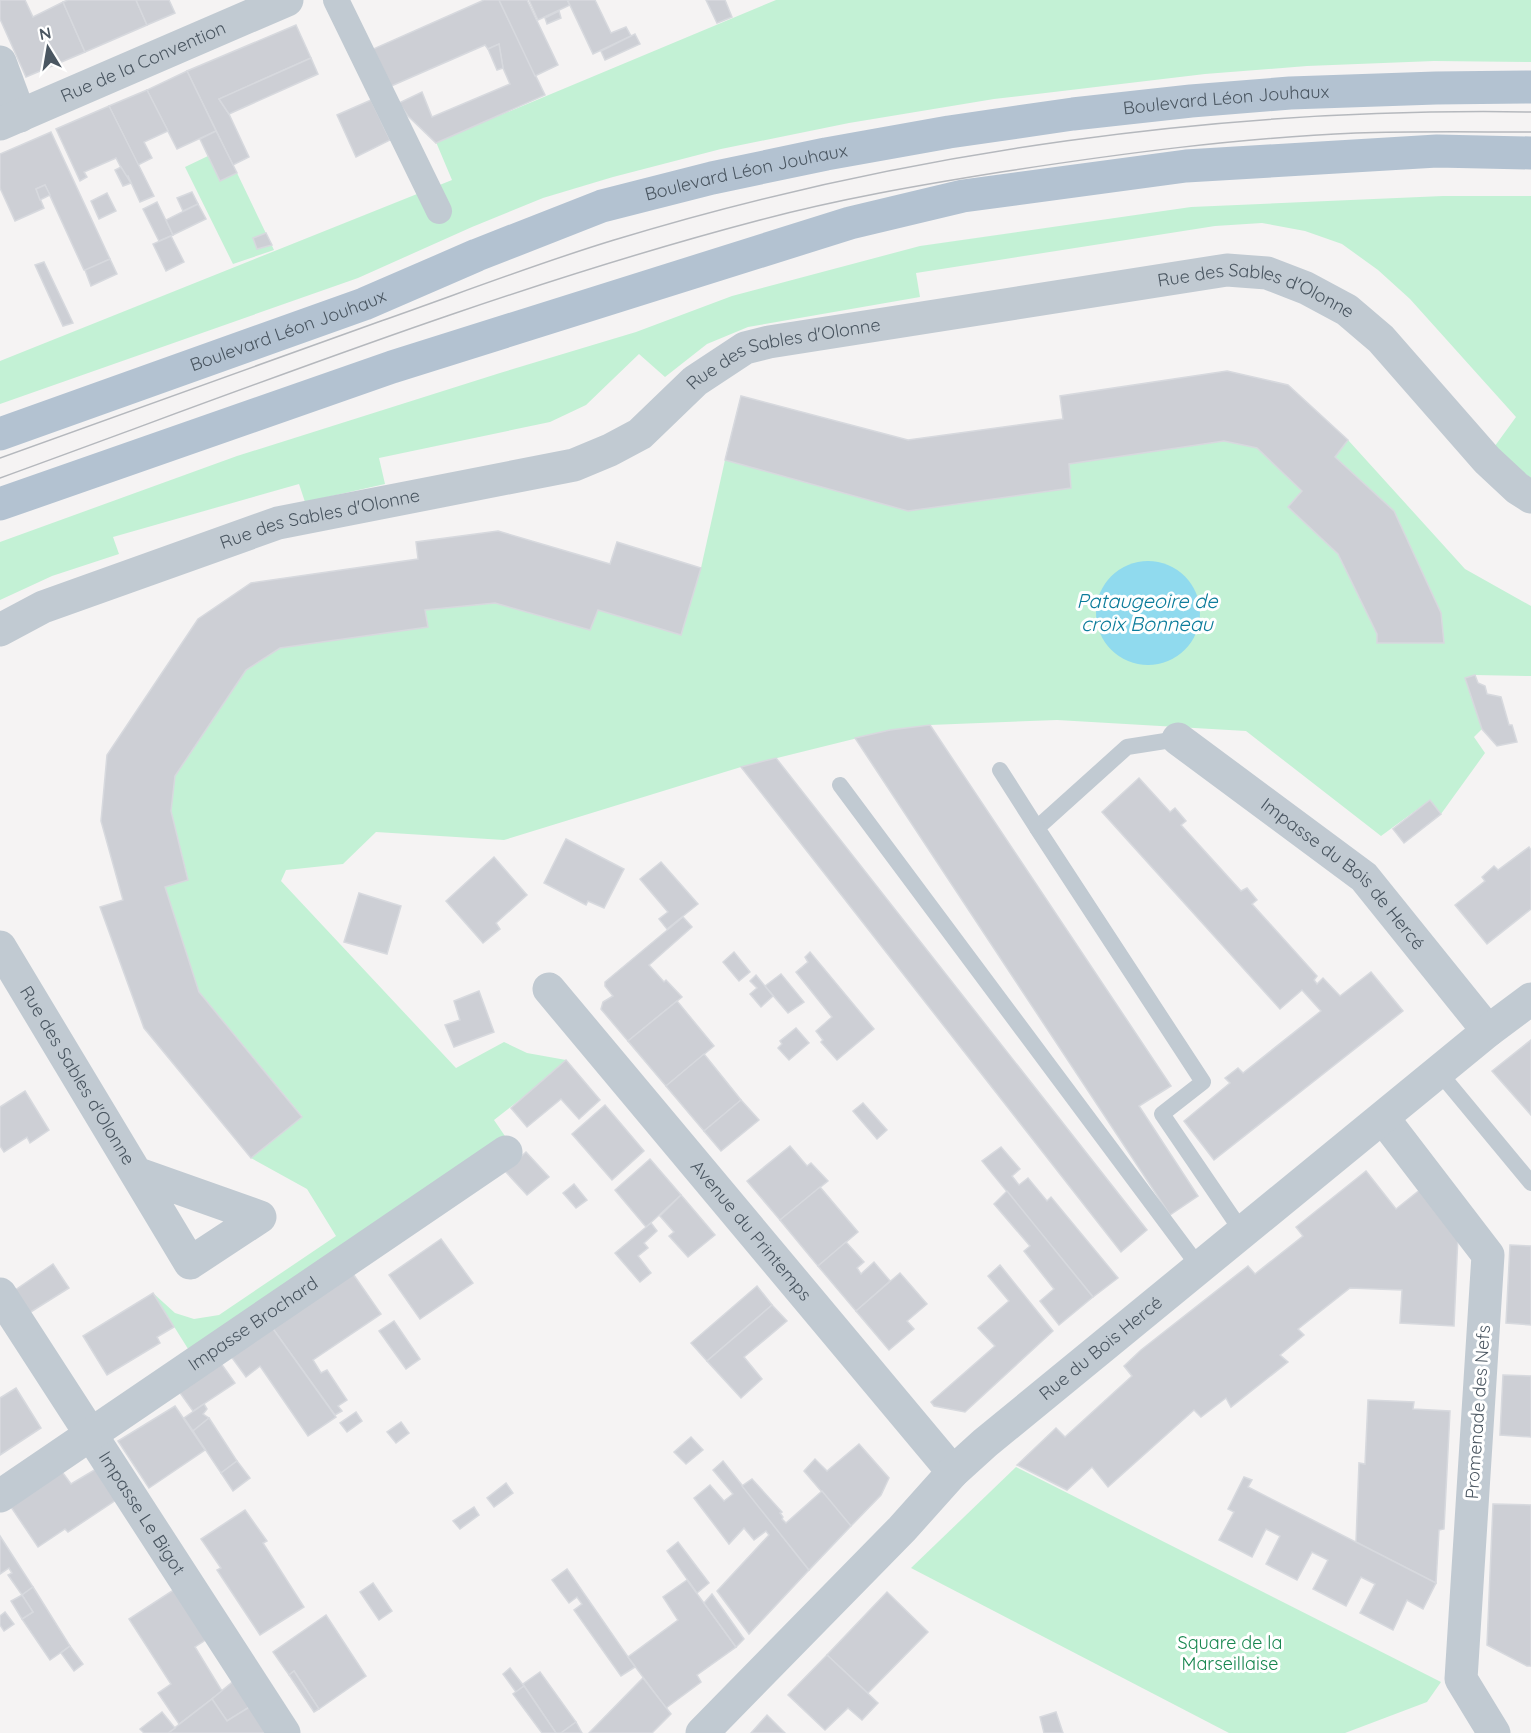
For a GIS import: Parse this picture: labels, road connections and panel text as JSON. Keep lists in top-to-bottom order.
{
  "streets": {
    "main road": ["Boulevard Léon Jouhaux"],
    "street": [
      "Rue de la Convention",
      "Rue des Sables d'Olonne",
      "Impasse du Bois de Hercé",
      "Avenue du Printemps",
      "Impasse Brochard",
      "Rue du Bois Hercé",
      "Promenade des Nefs",
      "Impasse Le Bigot"
    ]
  },
  "crossings": [
    ["Impasse du Bois de Hercé", "Rue du Bois Hercé"],
    ["Avenue du Printemps", "Rue du Bois Hercé"],
    ["Impasse Brochard", "Impasse Le Bigot"],
    ["Rue du Bois Hercé", "Promenade des Nefs"]
  ],
  "water": ["Pataugeoire de croix Bonneau"],
  "parks": ["Square de la Marseillaise"],
  "north": "top"
}
